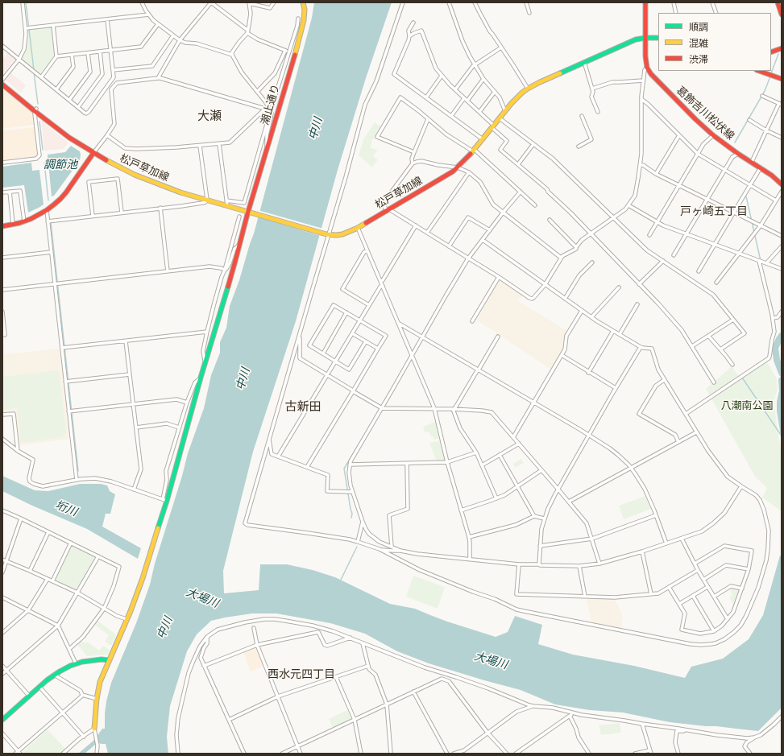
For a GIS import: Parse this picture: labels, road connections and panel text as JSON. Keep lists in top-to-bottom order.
{
  "streets": {
    "street": ["潮止通り", "葛飾吉川松伏線", "松戸草加線"]
  },
  "crossings": [
    ["潮止通り", "松戸草加線"]
  ],
  "districts": [
    "大瀬",
    "戸ヶ崎五丁目",
    "古新田",
    "西水元四丁目"
  ],
  "water": [
    "中川",
    "調節池",
    "垳川",
    "大場川"
  ],
  "parks": ["八潮南公園"],
  "legend": ["順調", "混雑", "渋滞"]
}
